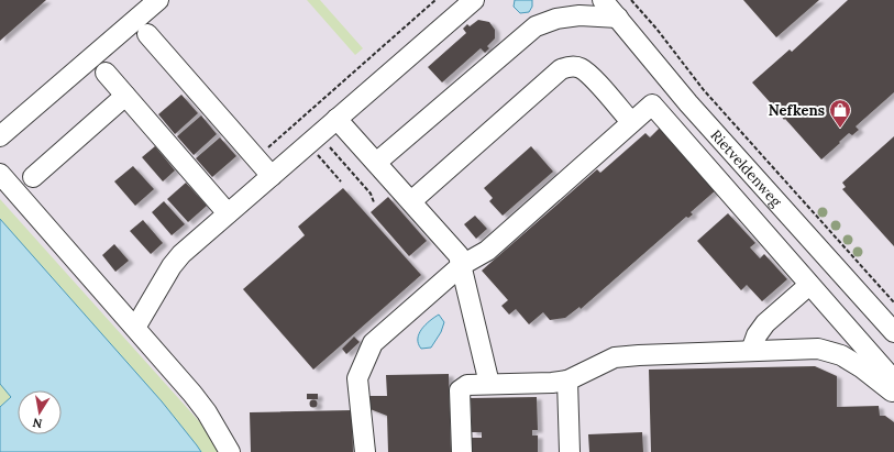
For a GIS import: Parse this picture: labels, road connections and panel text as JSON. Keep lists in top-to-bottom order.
{
  "streets": {
    "street": ["Rietveldenweg"]
  },
  "places": {
    "shop": ["Nefkens"]
  },
  "north": "bottom"
}
